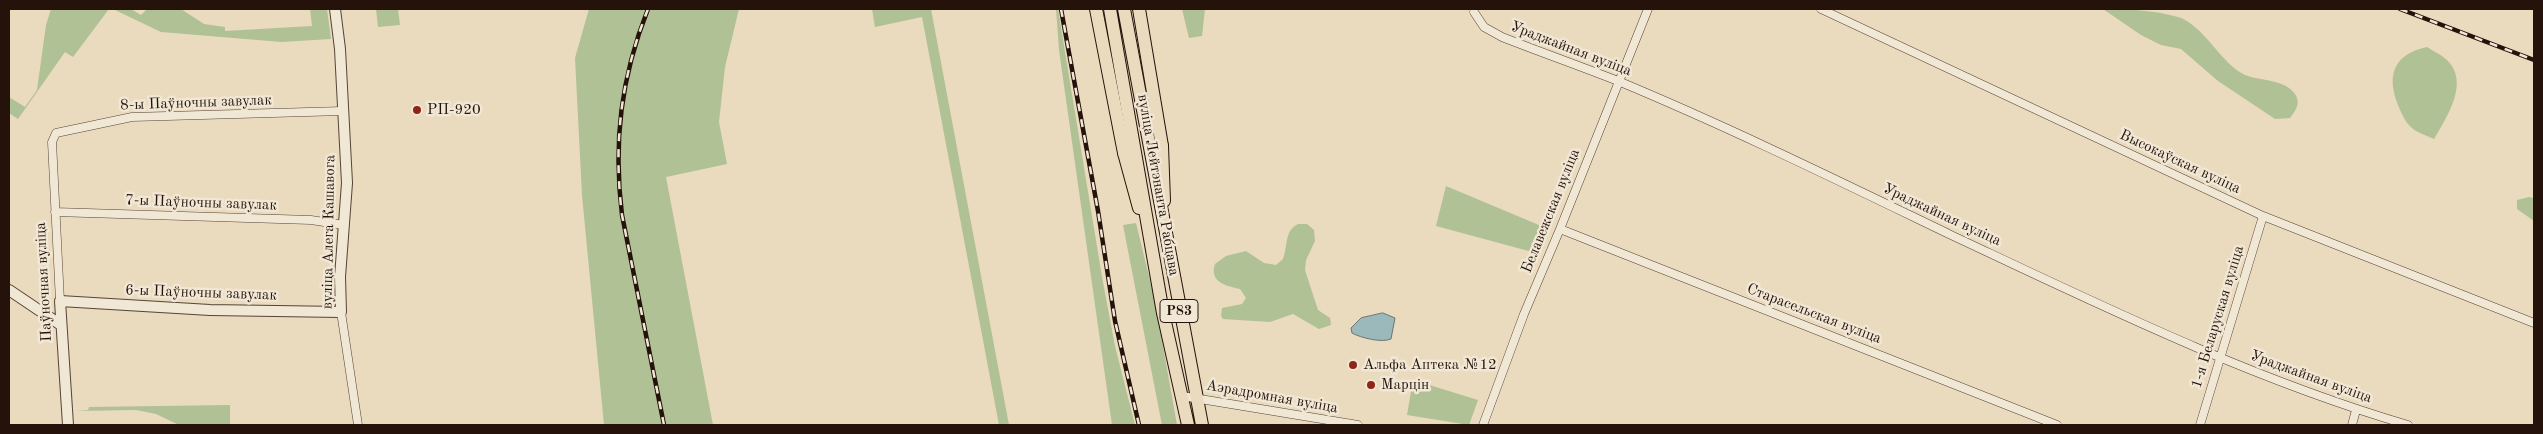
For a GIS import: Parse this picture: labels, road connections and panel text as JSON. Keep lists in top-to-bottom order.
{
  "streets": {
    "main road": ["вуліца Лейтэнанта Рабцава", "Р83"],
    "street": [
      "Ураджайная вуліца",
      "8-ы Паўночны завулак",
      "Высокаўская вуліца",
      "7-ы Паўночны завулак",
      "Белавежская вуліца",
      "вуліца Алега Кашавога",
      "Паўночная вуліца",
      "6-ы Паўночны завулак",
      "Старасельская вуліца",
      "1-я Беларуская вуліца",
      "Аэрадромная вуліца"
    ]
  },
  "crossings": [
    ["Ураджайная вуліца", "Белавежская вуліца"],
    ["Ураджайная вуліца", "1-я Беларуская вуліца"],
    ["8-ы Паўночны завулак", "вуліца Алега Кашавога"],
    ["8-ы Паўночны завулак", "Паўночная вуліца"],
    ["Высокаўская вуліца", "1-я Беларуская вуліца"],
    ["вуліца Лейтэнанта Рабцава", "Аэрадромная вуліца"],
    ["7-ы Паўночны завулак", "вуліца Алега Кашавога"],
    ["7-ы Паўночны завулак", "Паўночная вуліца"],
    ["Белавежская вуліца", "Старасельская вуліца"],
    ["вуліца Алега Кашавога", "6-ы Паўночны завулак"],
    ["Паўночная вуліца", "6-ы Паўночны завулак"]
  ],
  "places": ["РП-920", "Альфа Аптека №12", "Марцін"]
}
